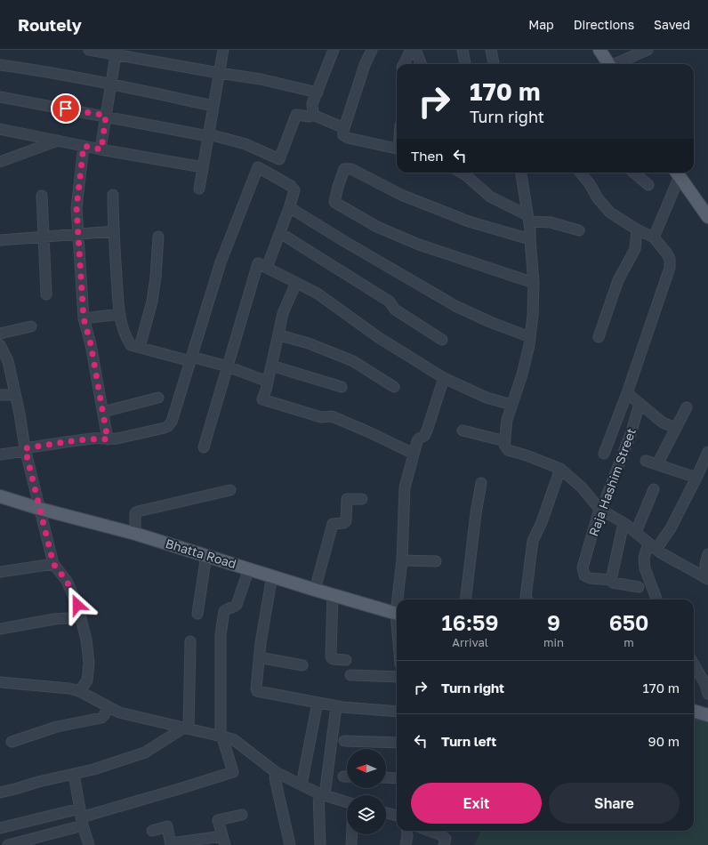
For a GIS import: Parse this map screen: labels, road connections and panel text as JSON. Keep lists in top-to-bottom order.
{
  "streets": {
    "main road": ["Bhatta Road"],
    "street": ["Raja Hashim Street"]
  },
  "north": "left",
  "page": {
    "header": "Routely",
    "nav": ["Map", "Directions", "Saved"],
    "turn": ["170 m", "Turn right"],
    "then": "Then",
    "eta": [
      "16:59",
      "Arrival",
      "9",
      "min",
      "650",
      "m"
    ],
    "list": [
      {
        "name": "Turn right",
        "value": "170 m"
      },
      {
        "name": "Turn left",
        "value": "90 m"
      }
    ],
    "buttons": ["Exit", "Share"]
  }
}
